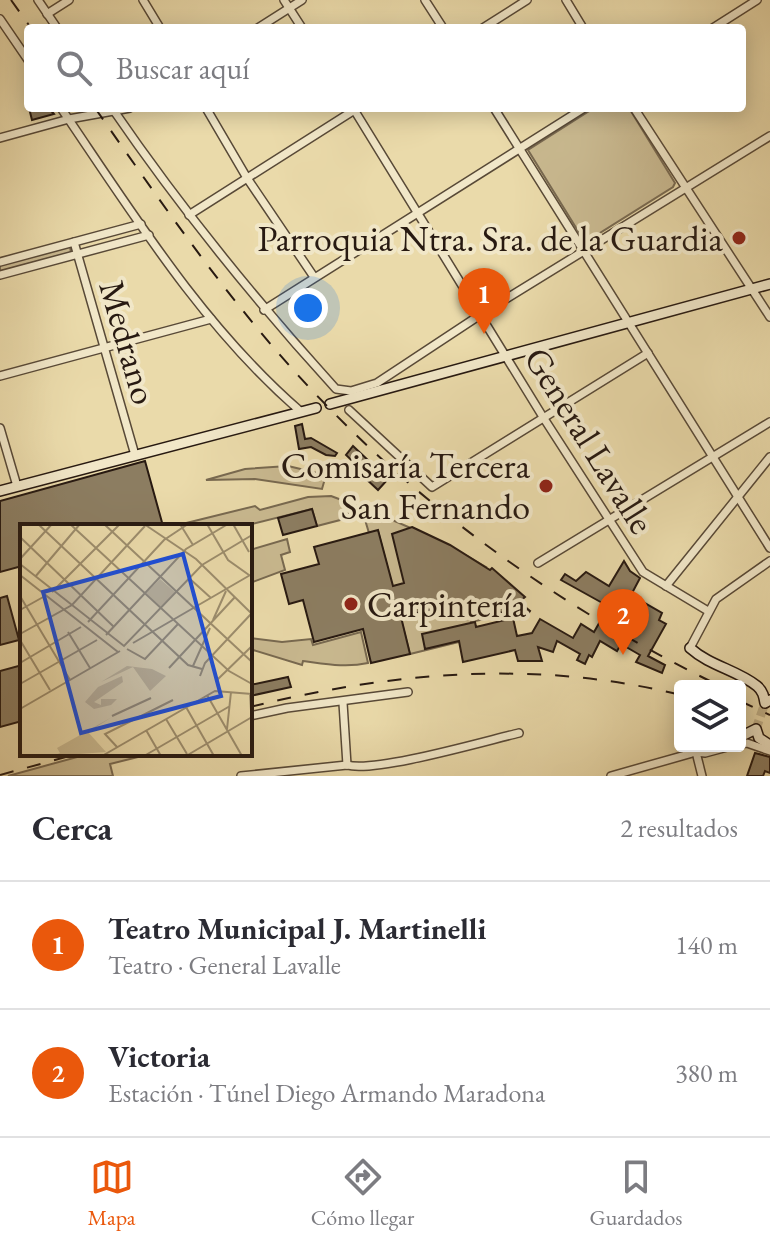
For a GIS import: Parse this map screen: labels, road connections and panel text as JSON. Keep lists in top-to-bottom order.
{
  "streets": {
    "street": ["Medrano", "General Lavalle"]
  },
  "places": ["Parroquia Ntra. Sra. de la Guardia", "Comisaría Tercera San Fernando", "Carpintería"],
  "page": {
    "search": "Buscar aquí",
    "pins": ["1", "2"],
    "heading": ["Cerca", "2 resultados"],
    "list": [
      {
        "mark": "1",
        "name": "Teatro Municipal J. Martinelli",
        "note": "Teatro · General Lavalle",
        "value": "140 m"
      },
      {
        "mark": "2",
        "name": "Victoria",
        "note": "Estación · Túnel Diego Armando Maradona",
        "value": "380 m"
      }
    ],
    "nav": ["Mapa", "Cómo llegar", "Guardados"]
  }
}
